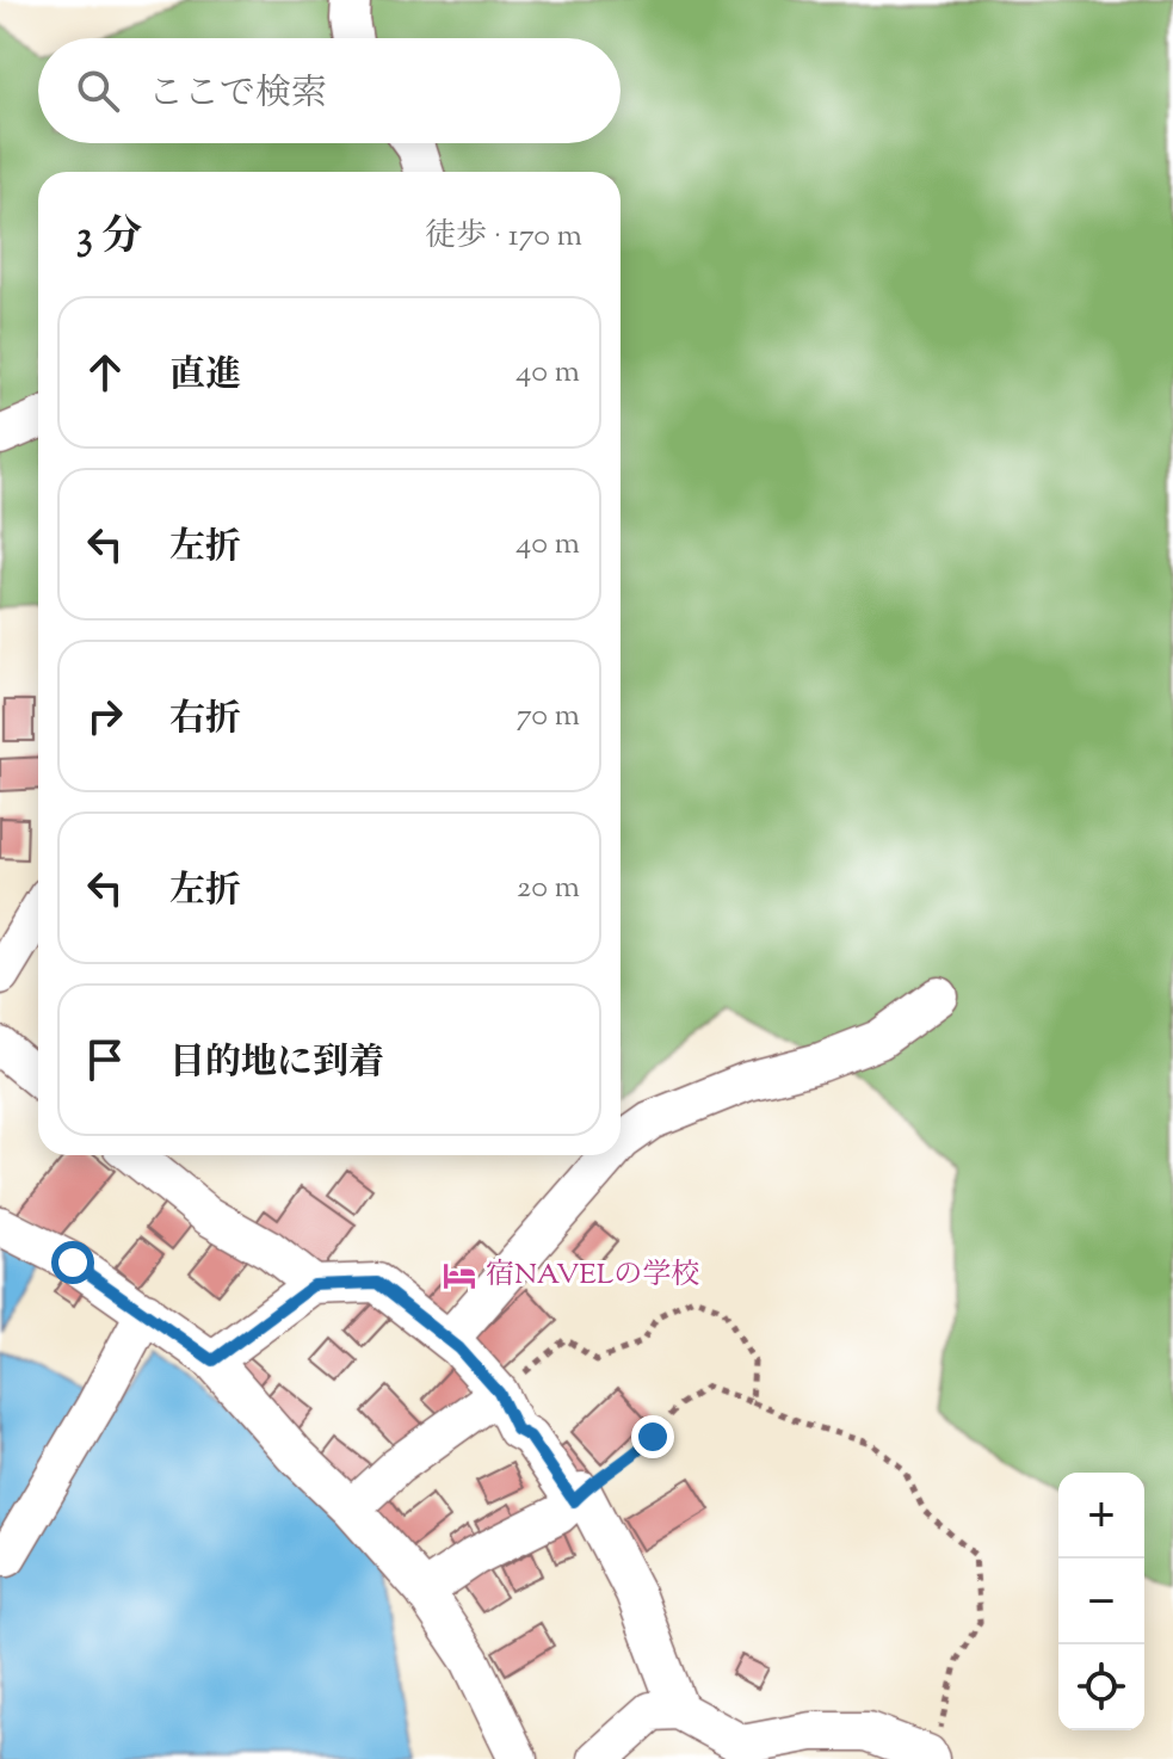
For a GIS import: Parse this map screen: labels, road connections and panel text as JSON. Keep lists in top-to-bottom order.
{
  "places": {
    "hotel": ["宿NAVELの学校"]
  },
  "page": {
    "search": "ここで検索",
    "heading": ["3 分", "徒歩 · 170 m"],
    "list": [
      ["直進", "40 m"],
      ["左折", "40 m"],
      ["右折", "70 m"],
      ["左折", "20 m"],
      "目的地に到着"
    ],
    "map_buttons": ["+", "−"]
  }
}
